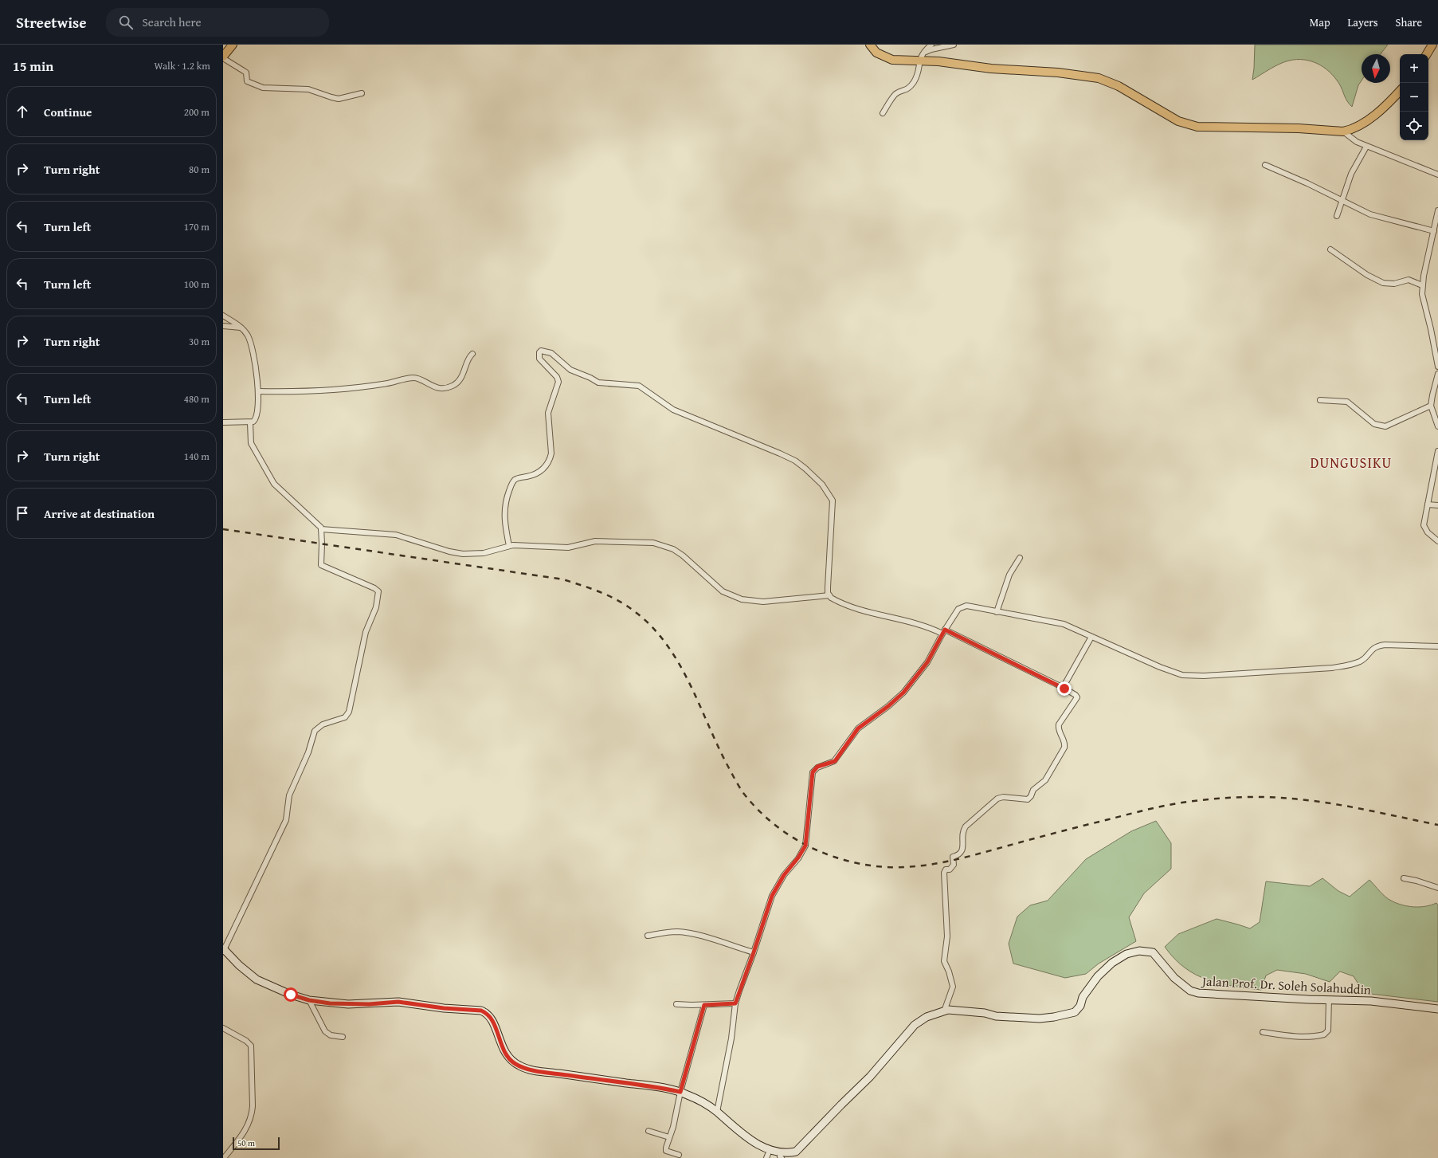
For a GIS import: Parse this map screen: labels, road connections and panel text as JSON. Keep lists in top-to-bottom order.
{
  "streets": {
    "street": ["Jalan Prof. Dr. Soleh Solahuddin"]
  },
  "districts": ["DUNGUSIKU"],
  "scale_bar": "50 m",
  "north": "bottom",
  "page": {
    "header": "Streetwise",
    "search": "Search here",
    "nav": ["Map", "Layers", "Share"],
    "heading": ["15 min", "Walk · 1.2 km"],
    "map_buttons": ["+", "−"],
    "list": [
      ["Continue", "200 m"],
      ["Turn right", "80 m"],
      ["Turn left", "170 m"],
      ["Turn left", "100 m"],
      ["Turn right", "30 m"],
      ["Turn left", "480 m"],
      ["Turn right", "140 m"],
      "Arrive at destination"
    ],
    "scale": "50 m"
  }
}
